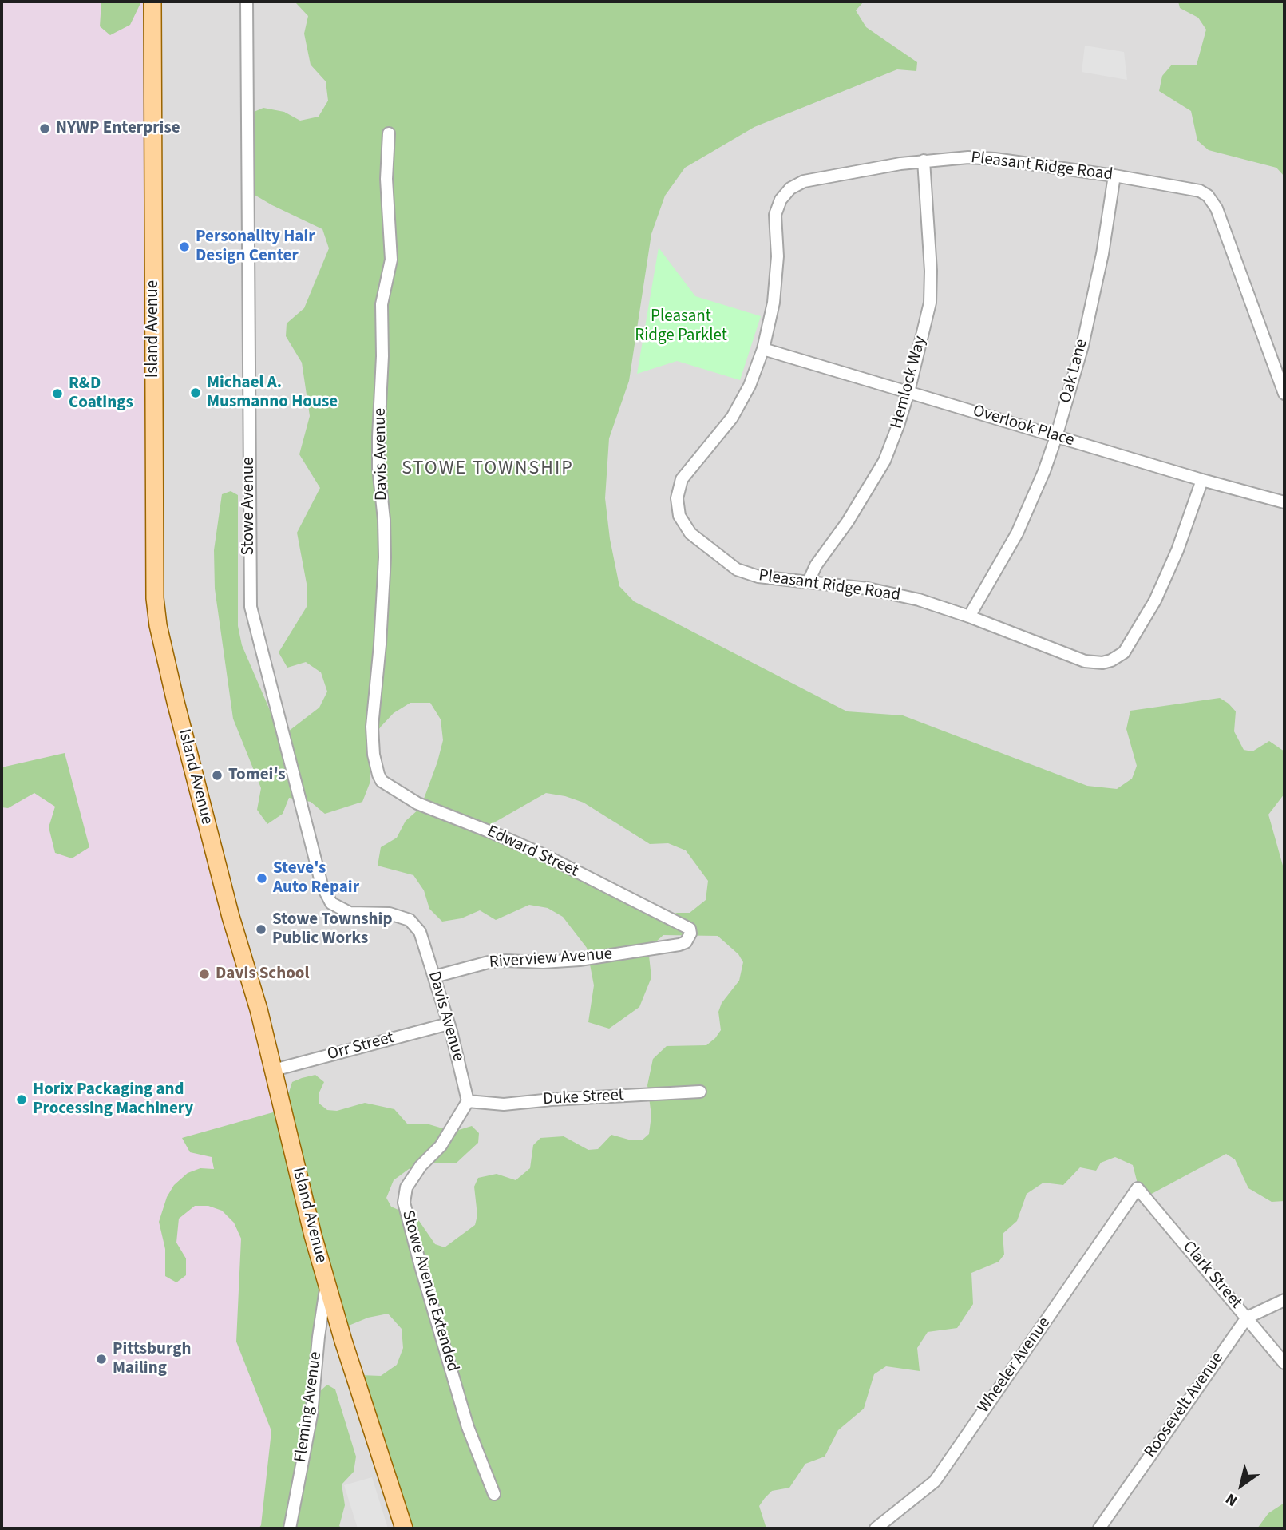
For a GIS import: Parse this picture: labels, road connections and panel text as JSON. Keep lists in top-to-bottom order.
{
  "streets": {
    "main road": ["Island Avenue"],
    "street": [
      "Pleasant Ridge Road",
      "Oak Lane",
      "Hemlock Way",
      "Overlook Place",
      "Davis Avenue",
      "Stowe Avenue",
      "Edward Street",
      "Riverview Avenue",
      "Orr Street",
      "Duke Street",
      "Clark Street",
      "Stowe Avenue Extended",
      "Wheeler Avenue",
      "Roosevelt Avenue",
      "Fleming Avenue"
    ]
  },
  "crossings": [
    ["Pleasant Ridge Road", "Oak Lane"],
    ["Pleasant Ridge Road", "Hemlock Way"],
    ["Pleasant Ridge Road", "Overlook Place"],
    ["Island Avenue", "Orr Street"],
    ["Island Avenue", "Fleming Avenue"],
    ["Oak Lane", "Overlook Place"],
    ["Hemlock Way", "Overlook Place"],
    ["Davis Avenue", "Stowe Avenue"],
    ["Davis Avenue", "Edward Street"],
    ["Davis Avenue", "Riverview Avenue"],
    ["Davis Avenue", "Orr Street"],
    ["Davis Avenue", "Duke Street"],
    ["Davis Avenue", "Stowe Avenue Extended"],
    ["Edward Street", "Riverview Avenue"],
    ["Duke Street", "Stowe Avenue Extended"],
    ["Clark Street", "Wheeler Avenue"],
    ["Clark Street", "Roosevelt Avenue"]
  ],
  "districts": ["STOWE TOWNSHIP"],
  "parks": ["Pleasant Ridge Parklet"],
  "places": [
    "NYWP Enterprise",
    "Personality Hair Design Center",
    "Michael A. Musmanno House",
    "R&D Coatings",
    "Tomei's",
    "Steve's Auto Repair",
    "Stowe Township Public Works",
    "Davis School",
    "Horix Packaging and Processing Machinery",
    "Pittsburgh Mailing"
  ],
  "north": "bottom left"
}
